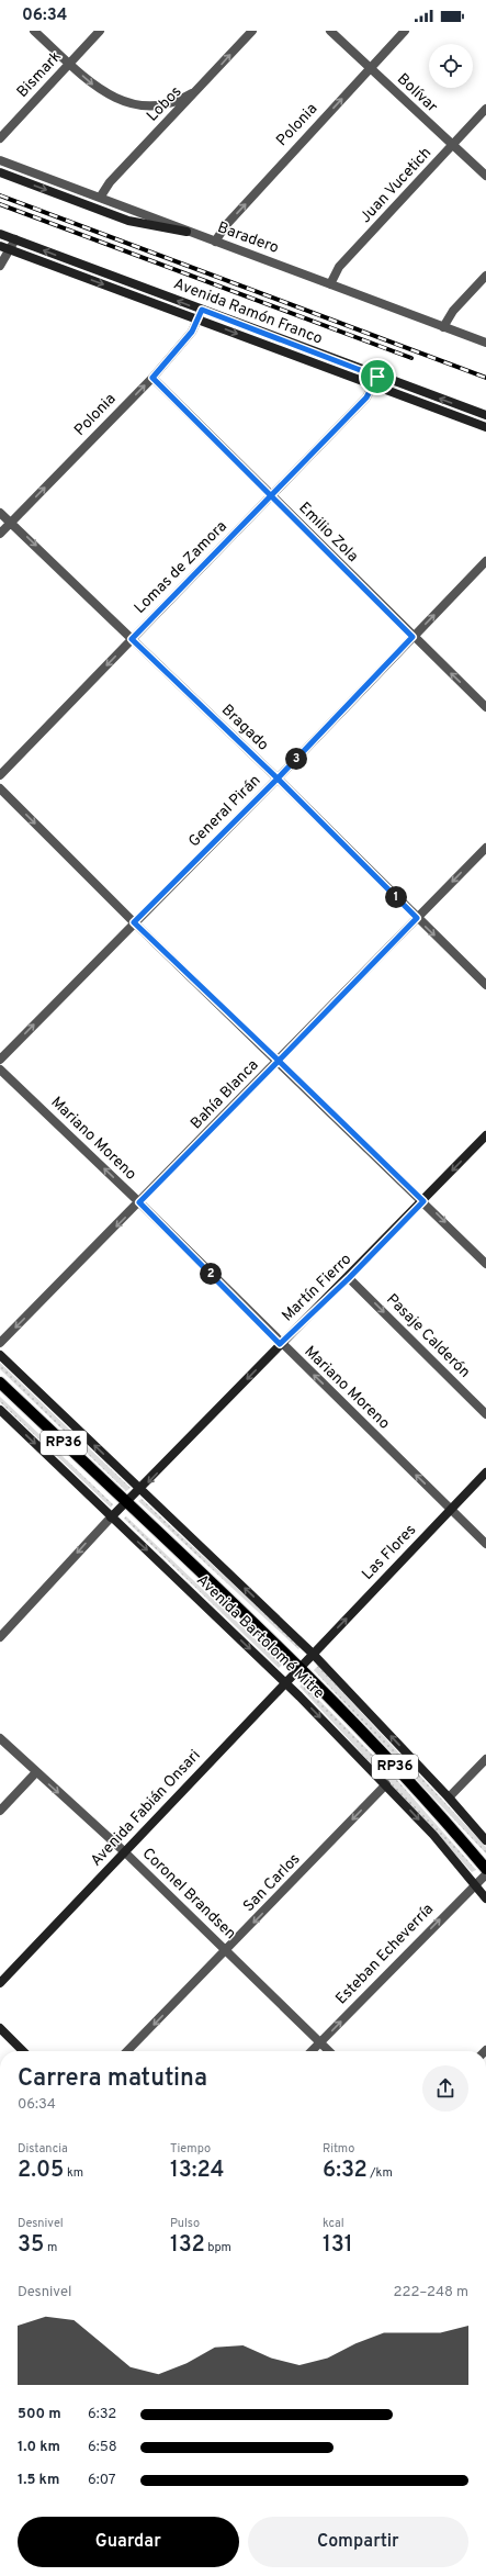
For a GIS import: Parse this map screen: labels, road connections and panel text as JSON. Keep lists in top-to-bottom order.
{
  "streets": {
    "main road": ["RP36", "Avenida Bartolomé Mitre"],
    "street": [
      "Bismark",
      "Bolívar",
      "Lobos",
      "Polonia",
      "Juan Vucetich",
      "Baradero",
      "Avenida Ramón Franco",
      "Emilio Zola",
      "Lomas de Zamora",
      "Bragado",
      "General Pirán",
      "Bahía Blanca",
      "Mariano Moreno",
      "Martín Fierro",
      "Pasaje Calderón",
      "Las Flores",
      "Avenida Fabián Onsari",
      "San Carlos",
      "Coronel Brandsen",
      "Esteban Echeverría"
    ]
  },
  "crossings": [
    ["Bolívar", "Polonia"],
    ["Bolívar", "Juan Vucetich"],
    ["Lobos", "Baradero"],
    ["Polonia", "Baradero"],
    ["Polonia", "Avenida Ramón Franco"],
    ["Polonia", "Emilio Zola"],
    ["Polonia", "Bragado"],
    ["Juan Vucetich", "Baradero"],
    ["Avenida Ramón Franco", "Lomas de Zamora"],
    ["Emilio Zola", "Lomas de Zamora"],
    ["Emilio Zola", "General Pirán"],
    ["Lomas de Zamora", "Bragado"],
    ["Bragado", "General Pirán"],
    ["Bragado", "Bahía Blanca"],
    ["Bahía Blanca", "Mariano Moreno"],
    ["Mariano Moreno", "Martín Fierro"],
    ["Mariano Moreno", "Las Flores"],
    ["Martín Fierro", "Pasaje Calderón"],
    ["Martín Fierro", "Avenida Bartolomé Mitre"],
    ["Las Flores", "Avenida Bartolomé Mitre"],
    ["Las Flores", "Avenida Fabián Onsari"],
    ["Avenida Bartolomé Mitre", "Avenida Fabián Onsari"],
    ["Avenida Bartolomé Mitre", "San Carlos"],
    ["Avenida Bartolomé Mitre", "Esteban Echeverría"],
    ["Avenida Fabián Onsari", "Coronel Brandsen"],
    ["San Carlos", "Coronel Brandsen"],
    ["Coronel Brandsen", "Esteban Echeverría"]
  ],
  "one_way": [
    "Polonia",
    "Bragado",
    "General Pirán",
    "Bahía Blanca",
    "Mariano Moreno",
    "Martín Fierro",
    "Pasaje Calderón",
    "Las Flores",
    "San Carlos",
    "Esteban Echeverría"
  ],
  "page": {
    "status": "06:34",
    "pins": ["3", "1", "2"],
    "heading": ["Carrera matutina", "06:34"],
    "stats": [
      ["Distancia", "2.05 km"],
      ["Tiempo", "13:24"],
      ["Ritmo", "6:32 /km"],
      ["Desnivel", "35 m"],
      ["Pulso", "132 bpm"],
      ["kcal", "131"]
    ],
    "chart": ["Desnivel", "222–248 m"],
    "list": [
      {
        "name": "500 m",
        "note": "6:32"
      },
      {
        "name": "1.0 km",
        "note": "6:58"
      },
      {
        "name": "1.5 km",
        "note": "6:07"
      }
    ],
    "buttons": ["Guardar", "Compartir"]
  }
}
